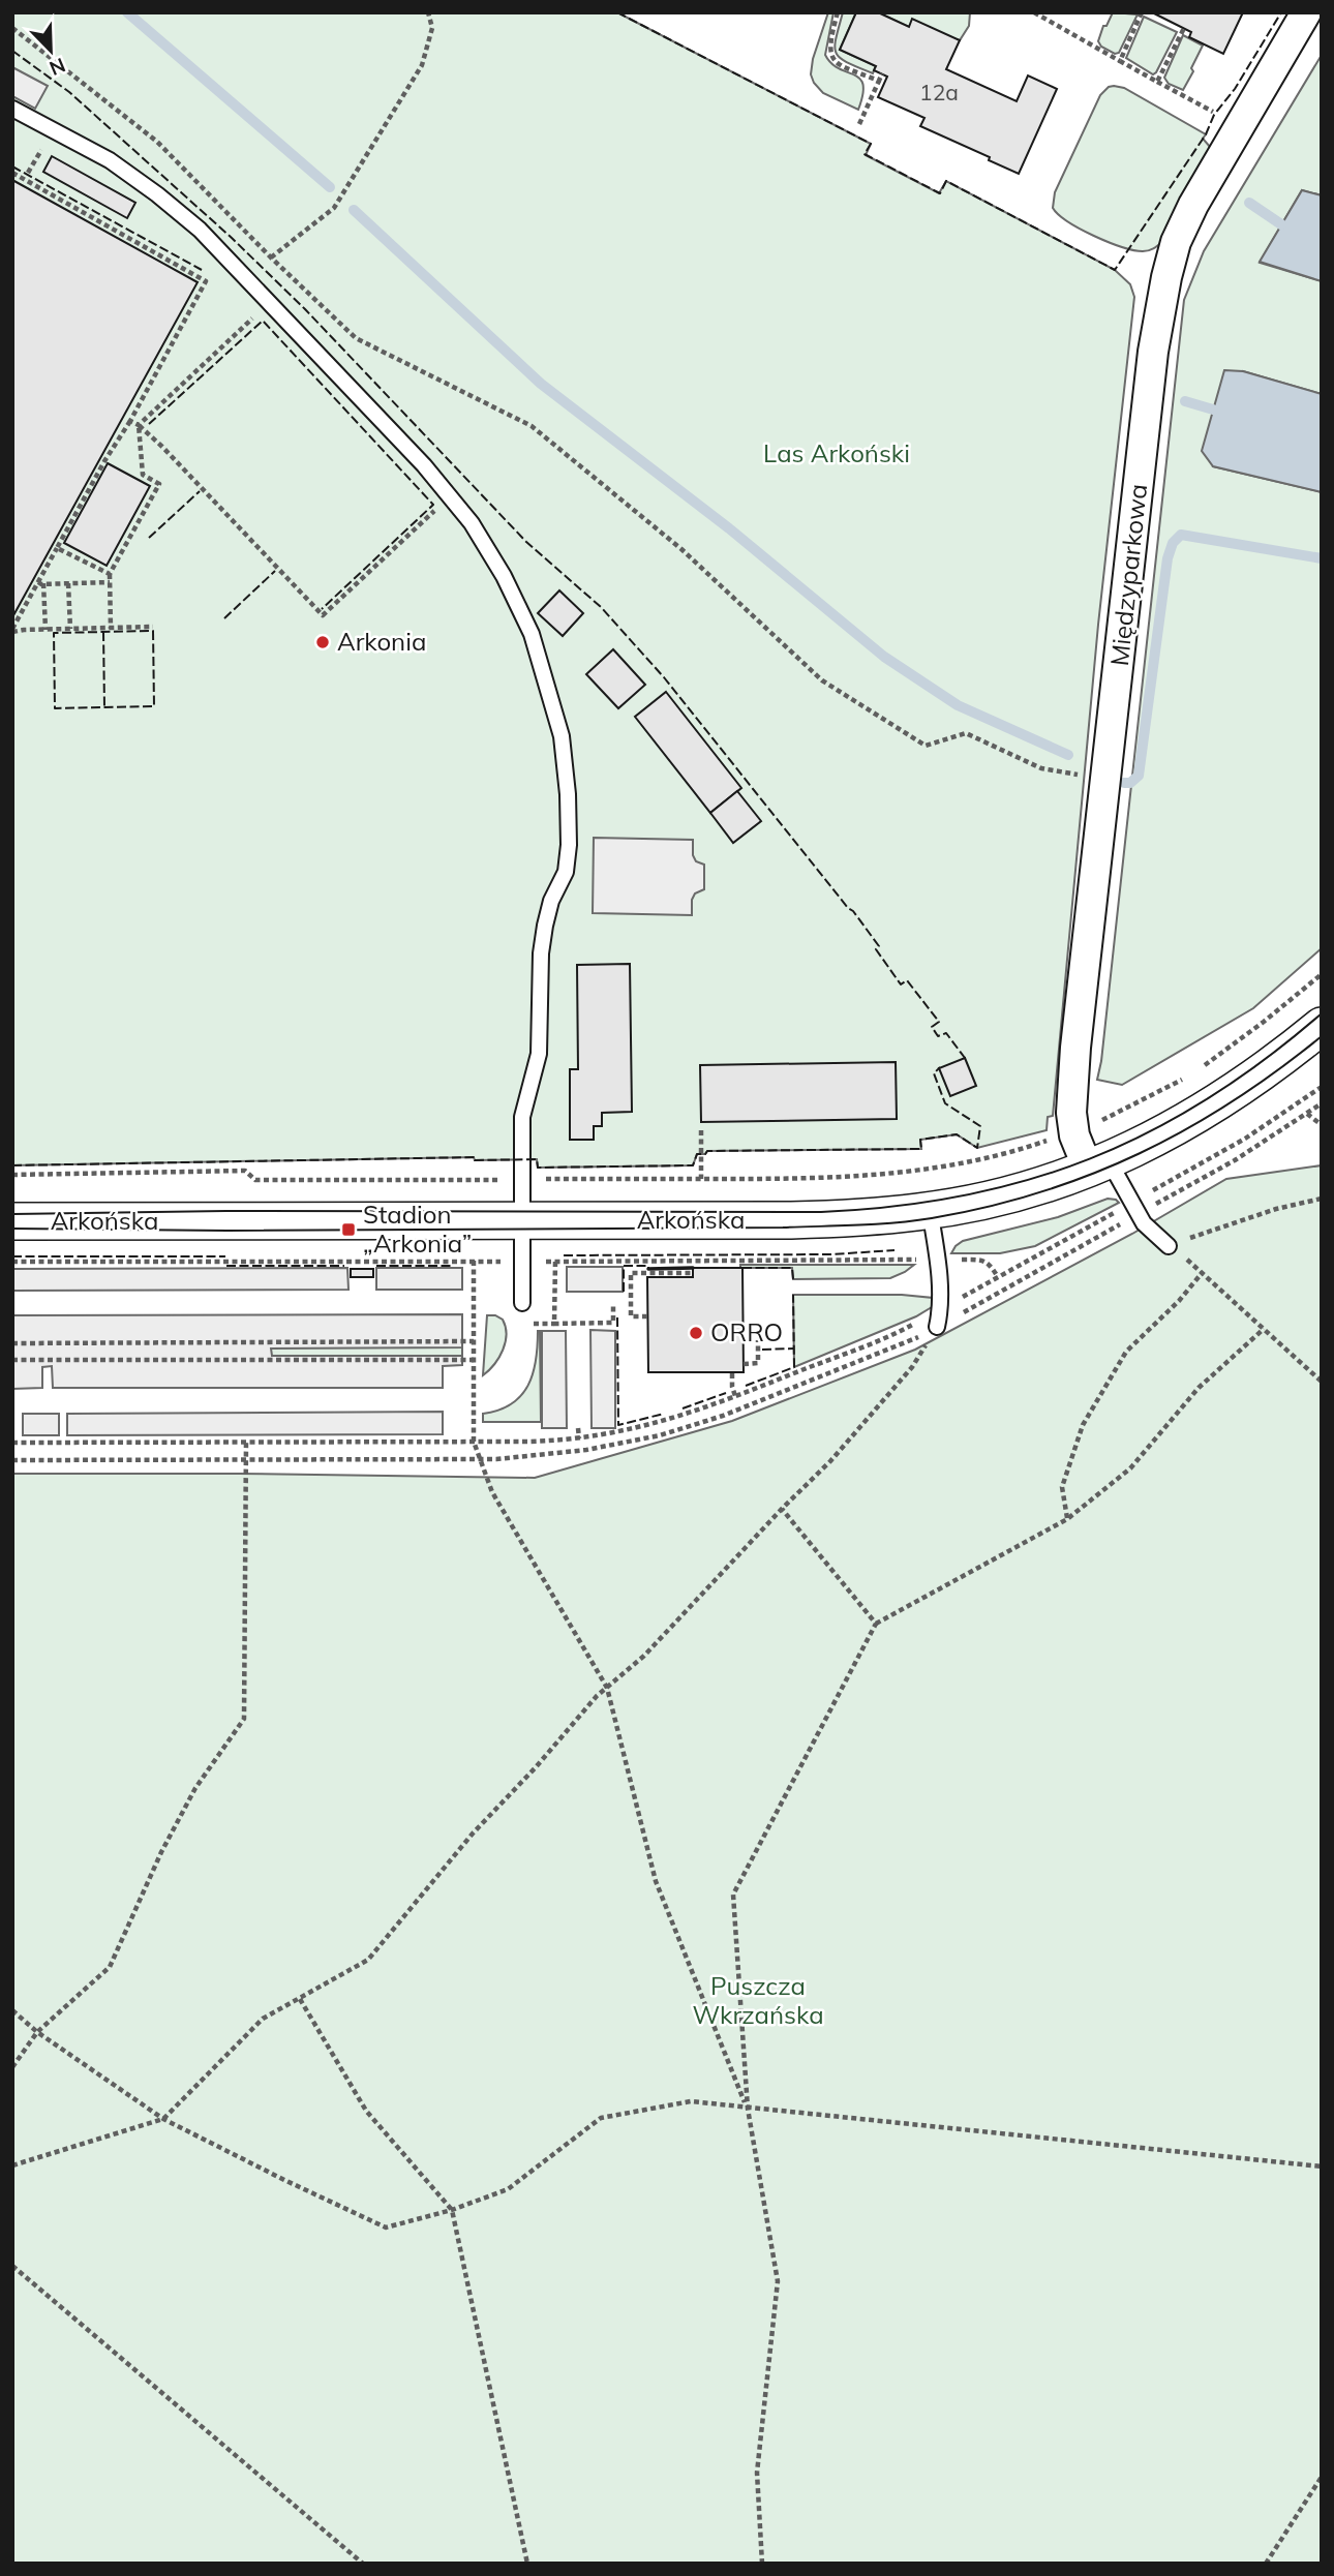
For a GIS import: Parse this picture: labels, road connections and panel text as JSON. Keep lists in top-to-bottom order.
{
  "streets": {
    "street": ["Międzyparkowa", "Arkońska"]
  },
  "crossings": [
    ["Międzyparkowa", "Arkońska"]
  ],
  "parks": ["Las Arkoński", "Puszcza Wkrzańska"],
  "places": {
    "other": ["Arkonia", "ORRO"],
    "transit": ["Stadion „Arkonia”"]
  },
  "house_numbers": ["12a"],
  "north": "bottom right"
}
